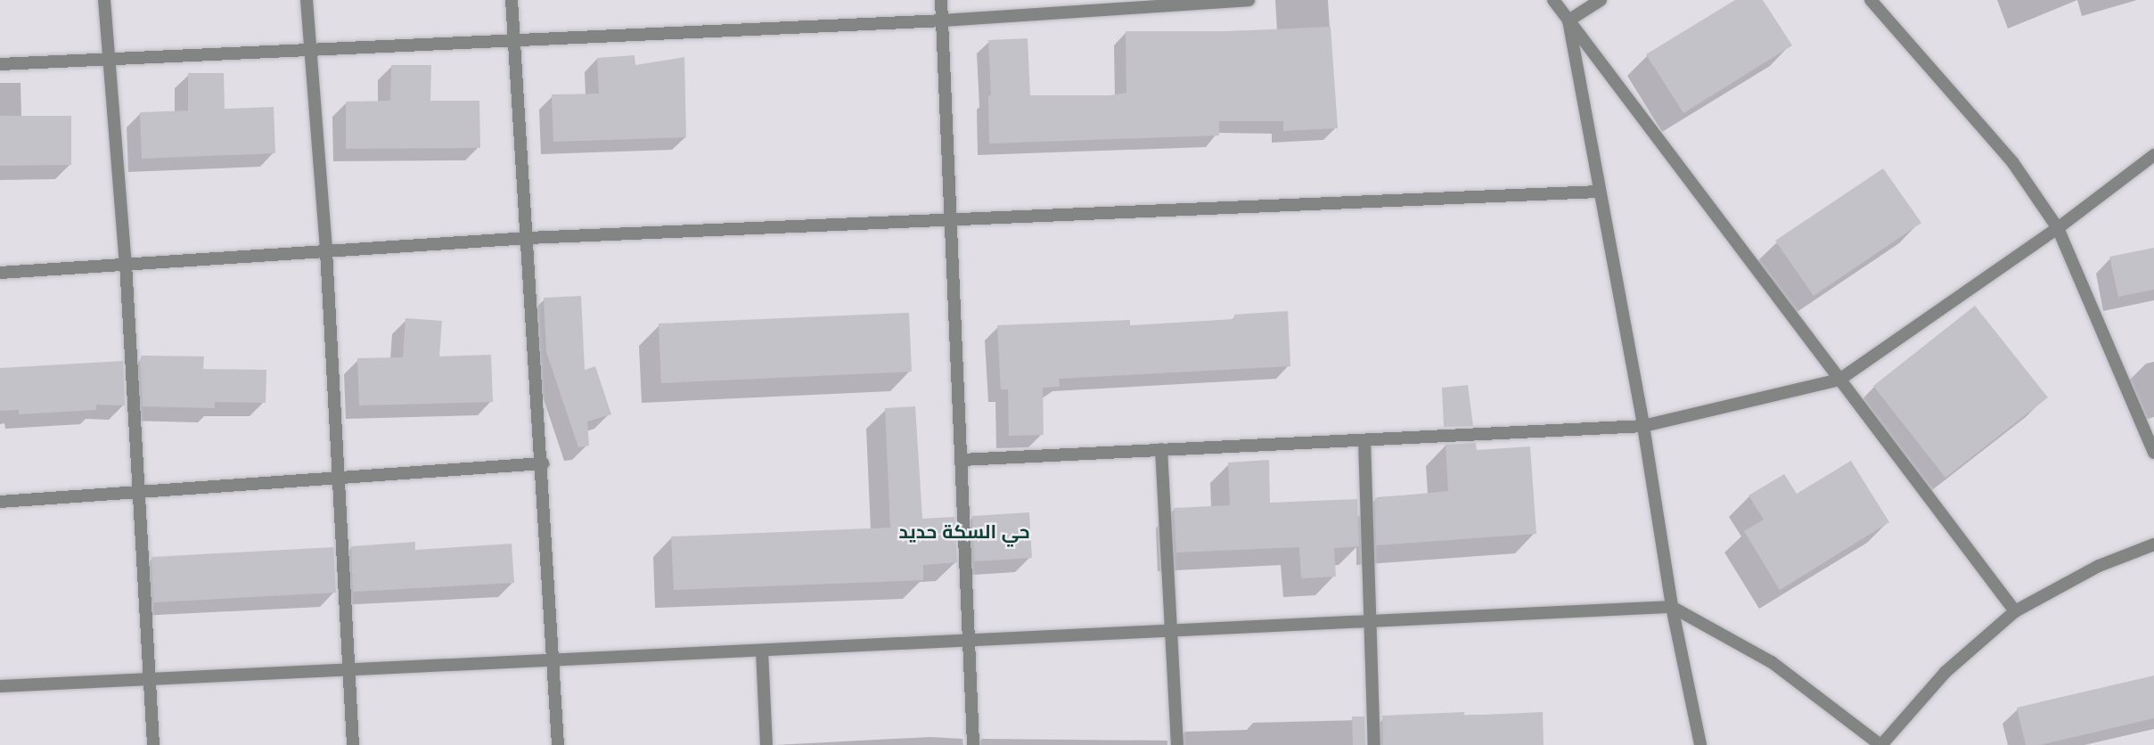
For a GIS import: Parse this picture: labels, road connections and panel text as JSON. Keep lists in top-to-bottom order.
{
  "districts": ["حي السكة حديد"]
}
